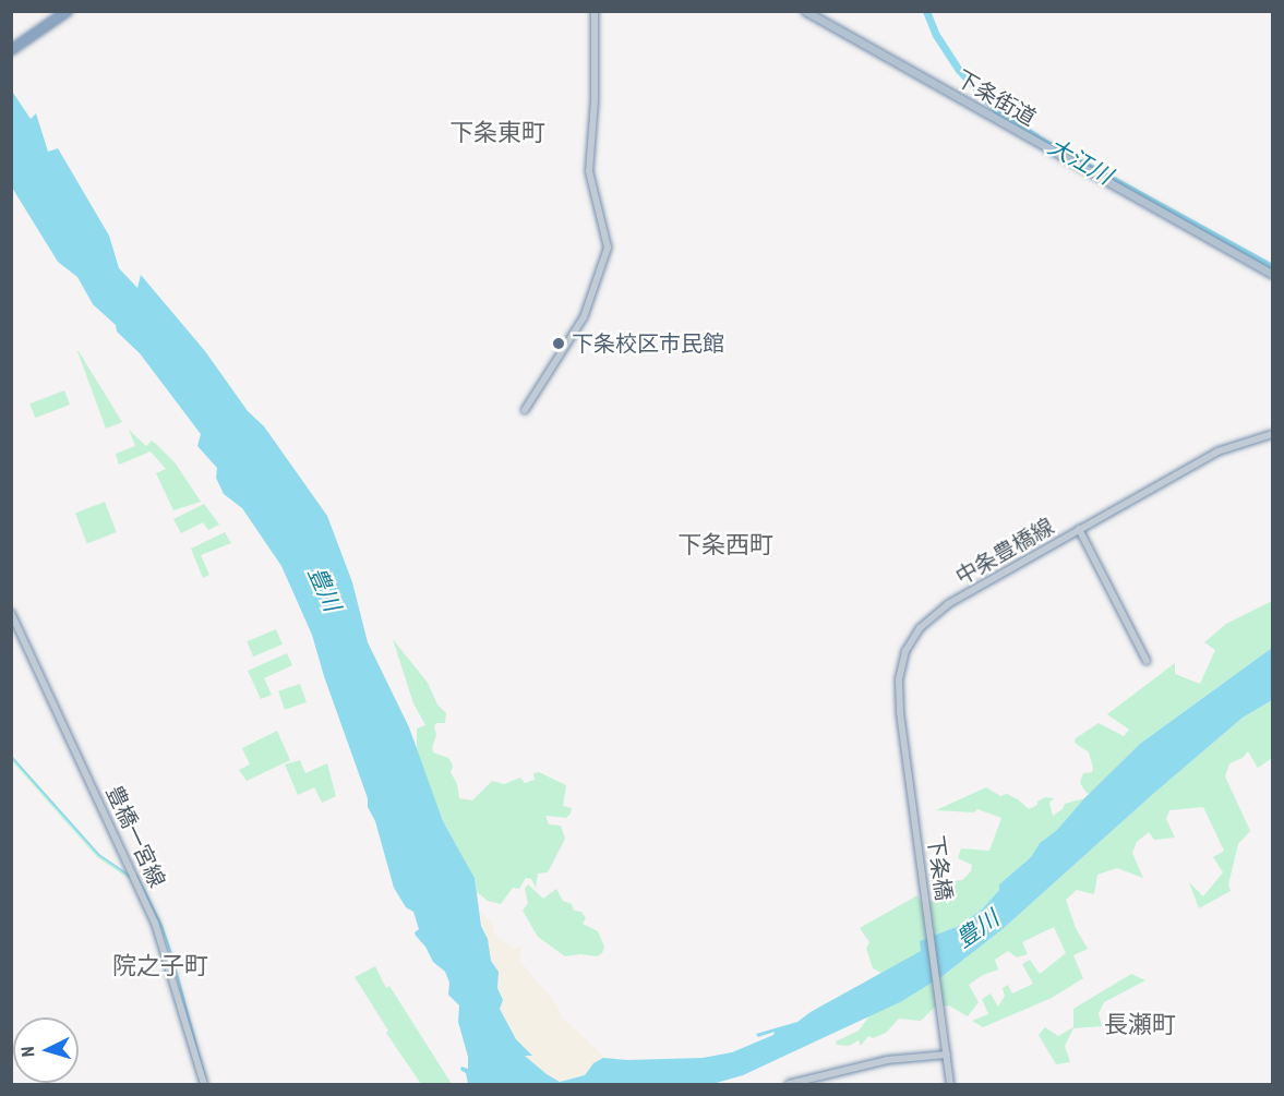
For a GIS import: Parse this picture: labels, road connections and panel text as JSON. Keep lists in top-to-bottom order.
{
  "streets": {
    "main road": [
      "下条街道",
      "中条豊橋線",
      "豊橋一宮線",
      "下条橋"
    ]
  },
  "crossings": [
    ["中条豊橋線", "下条橋"]
  ],
  "districts": [
    "下条東町",
    "下条西町",
    "院之子町",
    "長瀬町"
  ],
  "water": ["大江川", "豊川"],
  "places": ["下条校区市民館"],
  "north": "left"
}
